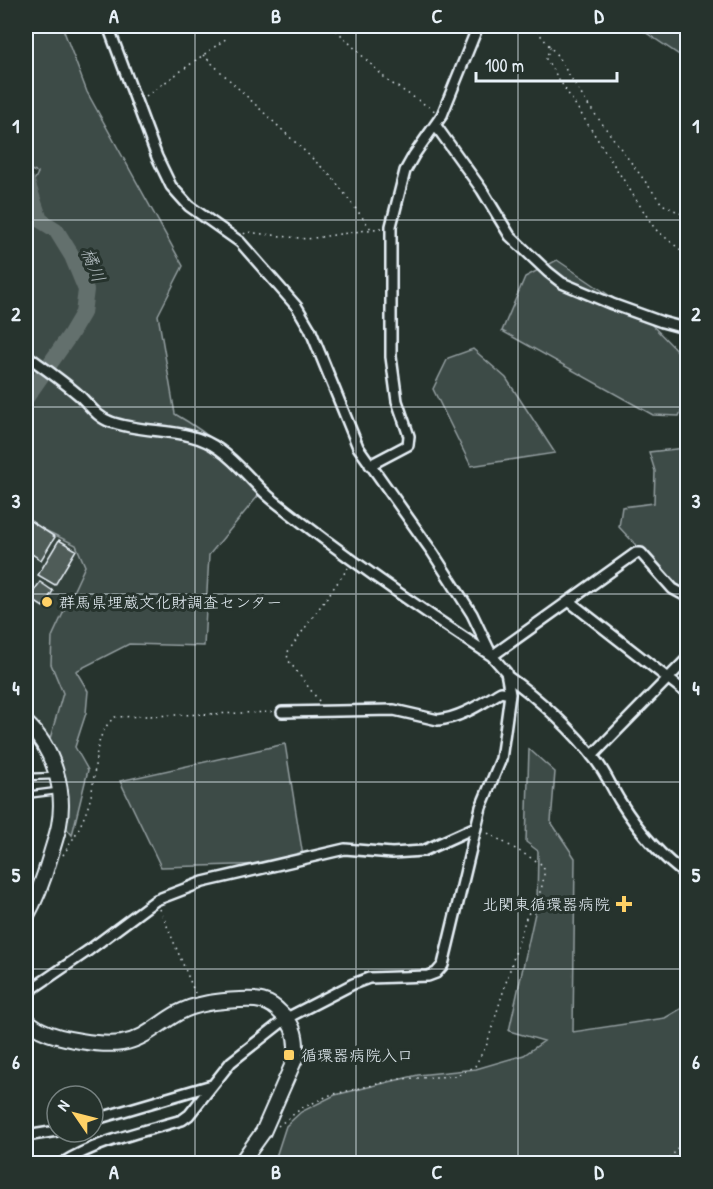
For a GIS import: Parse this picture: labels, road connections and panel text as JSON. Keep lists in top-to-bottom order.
{
  "water": ["橘川"],
  "places": {
    "other": ["群馬県埋蔵文化財調査センター"],
    "health": ["北関東循環器病院"],
    "transit": ["循環器病院入口"]
  },
  "scale_bar": "100 m",
  "north": "top left",
  "grid": {
    "columns": [
      "A",
      "B",
      "C",
      "D"
    ],
    "rows": [
      "1",
      "2",
      "3",
      "4",
      "5",
      "6"
    ]
  }
}
